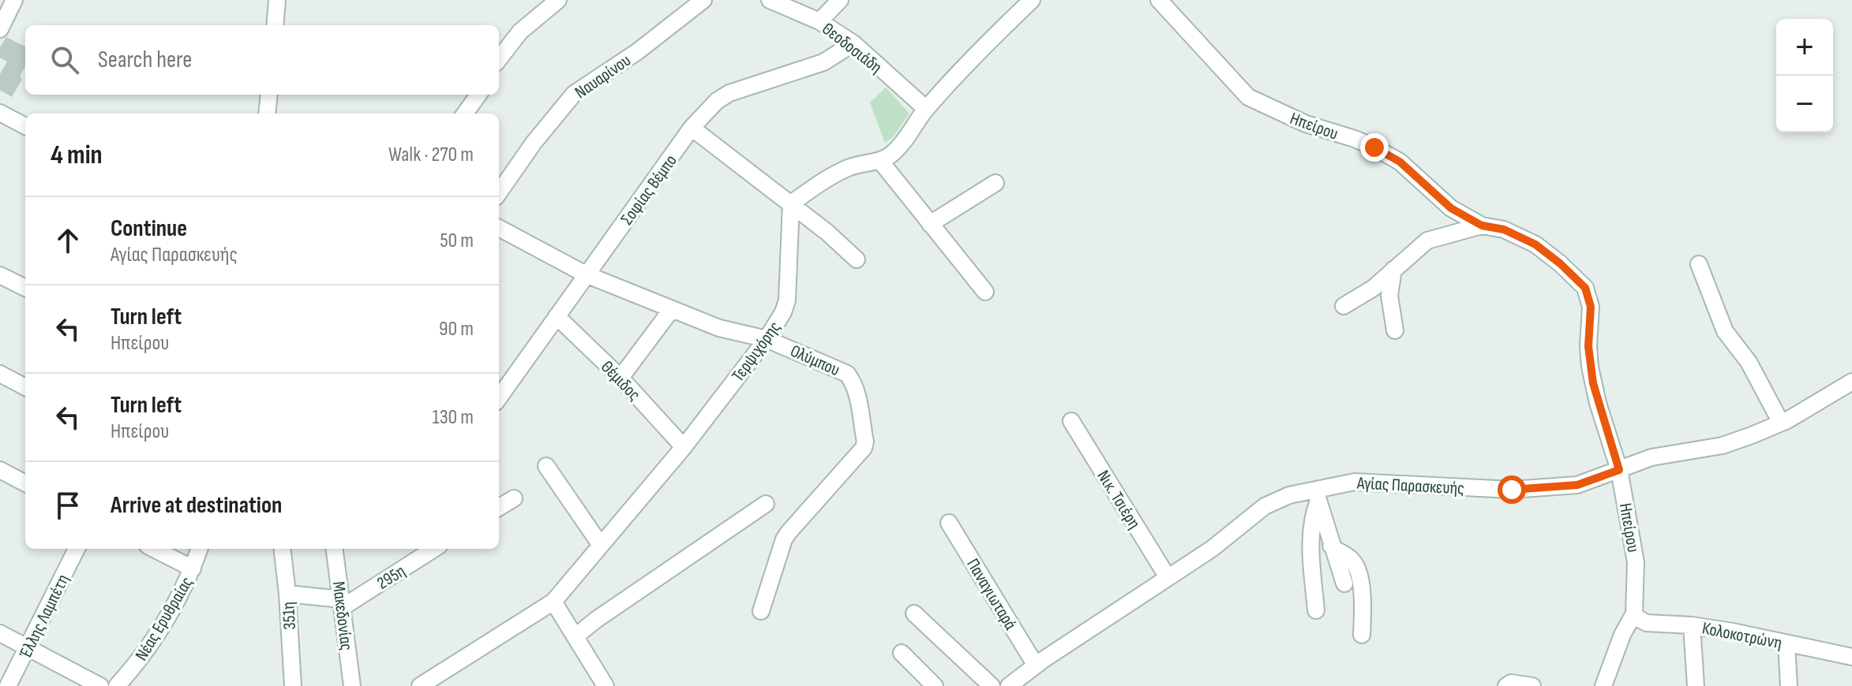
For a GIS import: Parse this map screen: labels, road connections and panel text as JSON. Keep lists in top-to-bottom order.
{
  "streets": {
    "street": [
      "Θεοδοσιάδη",
      "Ναυαρίνου",
      "Ηπείρου",
      "Σοφίας Βέμπο",
      "Τερψιχόρης",
      "Ολύμπου",
      "Θέμιδος",
      "Αγίας Παρασκευής",
      "Νικ. Τσιέρη",
      "295η",
      "Παναγιωταρά",
      "Έλλης Λαμπέτη",
      "351η",
      "Μακεδονίας",
      "Νέας Ερυθραίας",
      "Κολοκοτρώνη"
    ]
  },
  "crossings": [
    ["Θεοδοσιάδη", "Σοφίας Βέμπο"],
    ["Ηπείρου", "Αγίας Παρασκευής"],
    ["Ηπείρου", "Κολοκοτρώνη"],
    ["Σοφίας Βέμπο", "Ολύμπου"],
    ["Σοφίας Βέμπο", "Θέμιδος"],
    ["Τερψιχόρης", "Ολύμπου"],
    ["Τερψιχόρης", "Θέμιδος"],
    ["Αγίας Παρασκευής", "Νικ. Τσιέρη"],
    ["Αγίας Παρασκευής", "Παναγιωταρά"],
    ["295η", "Μακεδονίας"]
  ],
  "page": {
    "map_buttons": ["+", "−"],
    "search": "Search here",
    "heading": ["4 min", "Walk · 270 m"],
    "list": [
      ["Continue", "Αγίας Παρασκευής", "50 m"],
      ["Turn left", "Ηπείρου", "90 m"],
      ["Turn left", "Ηπείρου", "130 m"],
      "Arrive at destination"
    ]
  }
}
